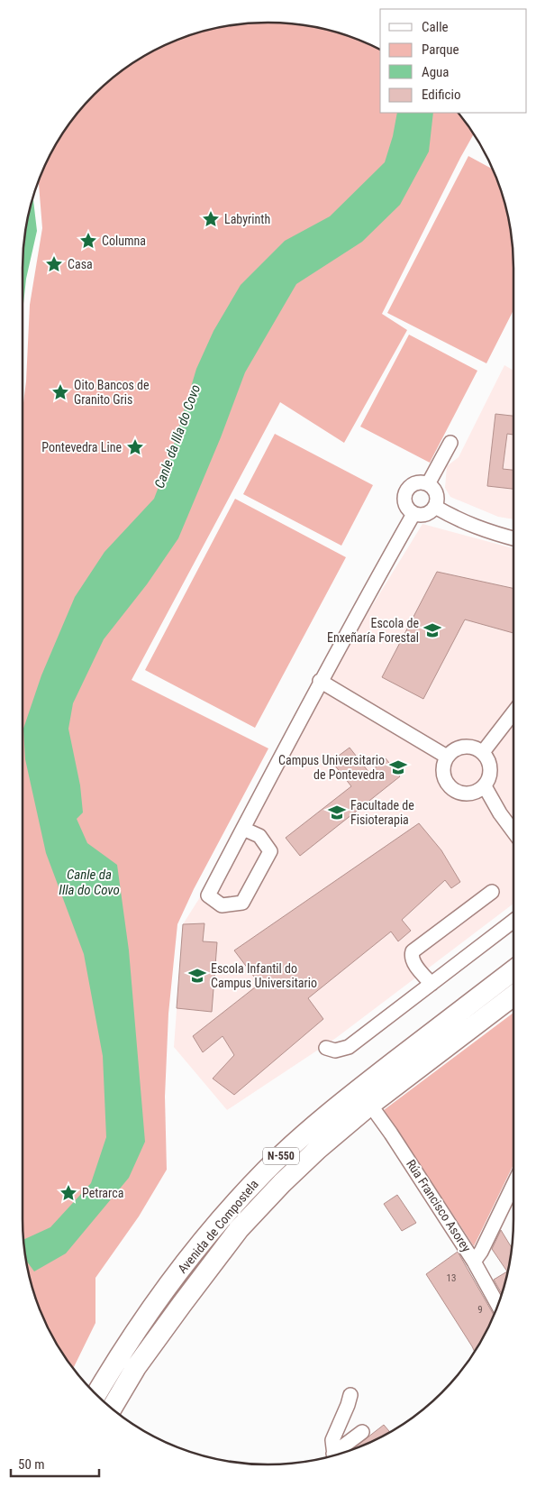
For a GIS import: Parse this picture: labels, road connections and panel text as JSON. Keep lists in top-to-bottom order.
{
  "streets": {
    "highway": ["N-550", "Avenida de Compostela"],
    "street": ["Rúa Francisco Asorey"]
  },
  "crossings": [
    ["Rúa Francisco Asorey", "Avenida de Compostela"]
  ],
  "water": ["Canle da Illa do Covo"],
  "places": {
    "place": [
      "Labyrinth",
      "Columna",
      "Casa",
      "Oito Bancos de Granito Gris",
      "Pontevedra Line",
      "Petrarca"
    ],
    "school or university": [
      "Escola de Enxeñaría Forestal",
      "Campus Universitario de Pontevedra",
      "Facultade de Fisioterapia",
      "Escola Infantil do Campus Universitario"
    ]
  },
  "house_numbers": ["13", "9"],
  "legend": [
    "Calle",
    "Parque",
    "Agua",
    "Edificio"
  ],
  "scale_bar": "50 m"
}
